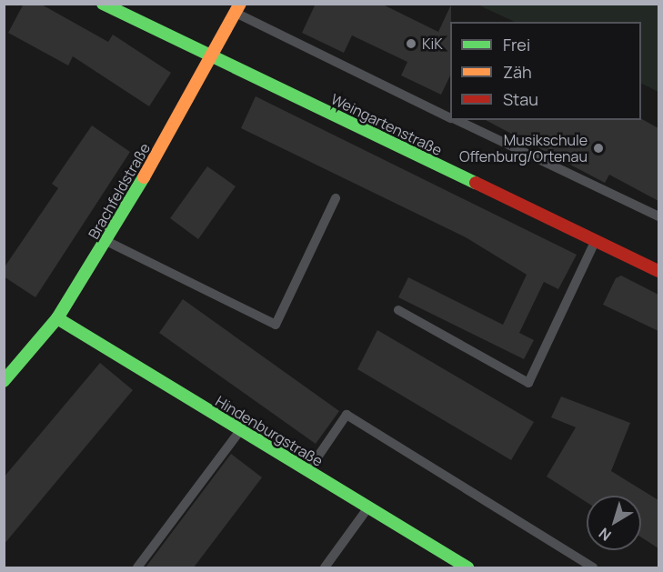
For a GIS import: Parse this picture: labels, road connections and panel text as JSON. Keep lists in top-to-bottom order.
{
  "streets": {
    "street": ["Weingartenstraße", "Brachfeldstraße", "Hindenburgstraße"]
  },
  "crossings": [
    ["Weingartenstraße", "Brachfeldstraße"],
    ["Brachfeldstraße", "Hindenburgstraße"]
  ],
  "places": ["KiK", "Musikschule Offenburg/Ortenau"],
  "legend": ["Frei", "Zäh", "Stau"],
  "north": "bottom left"
}
